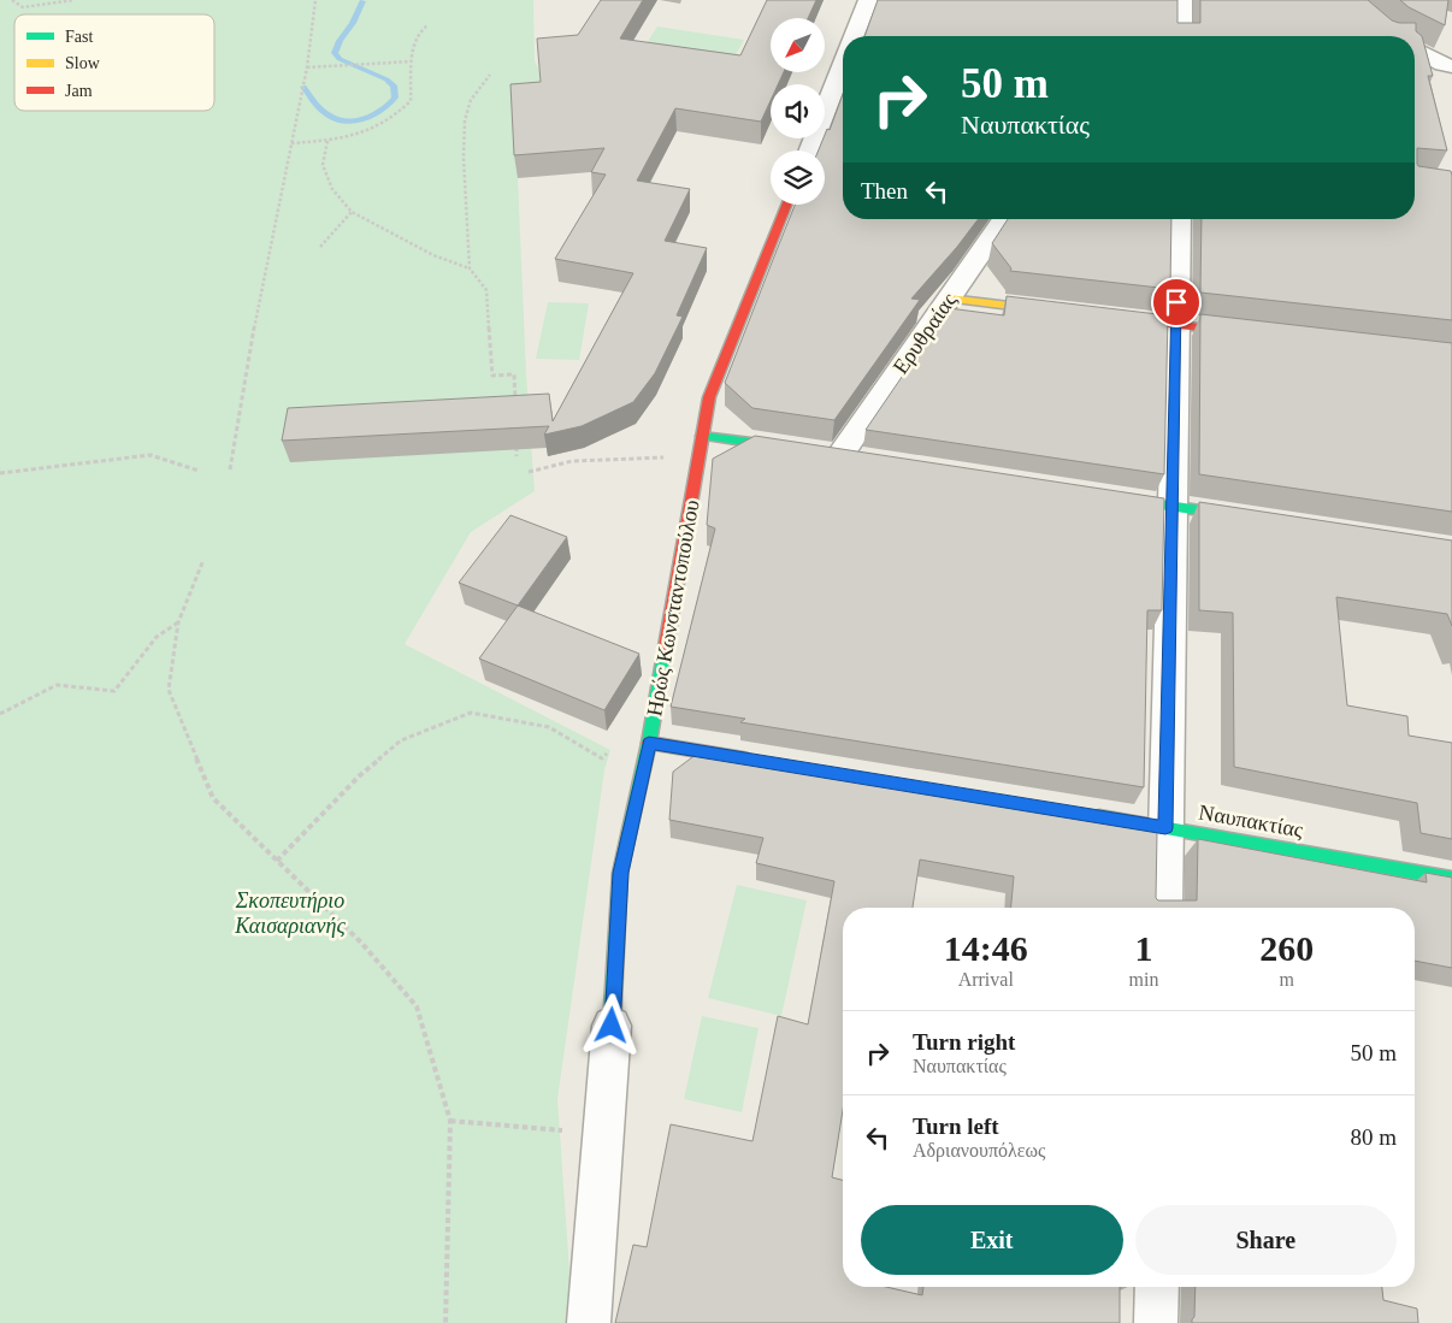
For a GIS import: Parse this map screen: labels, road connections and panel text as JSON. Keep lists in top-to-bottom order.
{
  "streets": {
    "street": ["Ερυθραίας", "Ηρώς Κωνσταντοπούλου", "Ναυπακτίας"]
  },
  "parks": ["Σκοπευτήριο Καισαριανής"],
  "legend": ["Fast", "Slow", "Jam"],
  "north": "bottom left",
  "page": {
    "turn": ["50 m", "Ναυπακτίας"],
    "then": "Then",
    "eta": [
      "14:46",
      "Arrival",
      "1",
      "min",
      "260",
      "m"
    ],
    "list": [
      {
        "name": "Turn right",
        "note": "Ναυπακτίας",
        "value": "50 m"
      },
      {
        "name": "Turn left",
        "note": "Αδριανουπόλεως",
        "value": "80 m"
      }
    ],
    "buttons": ["Exit", "Share"]
  }
}
